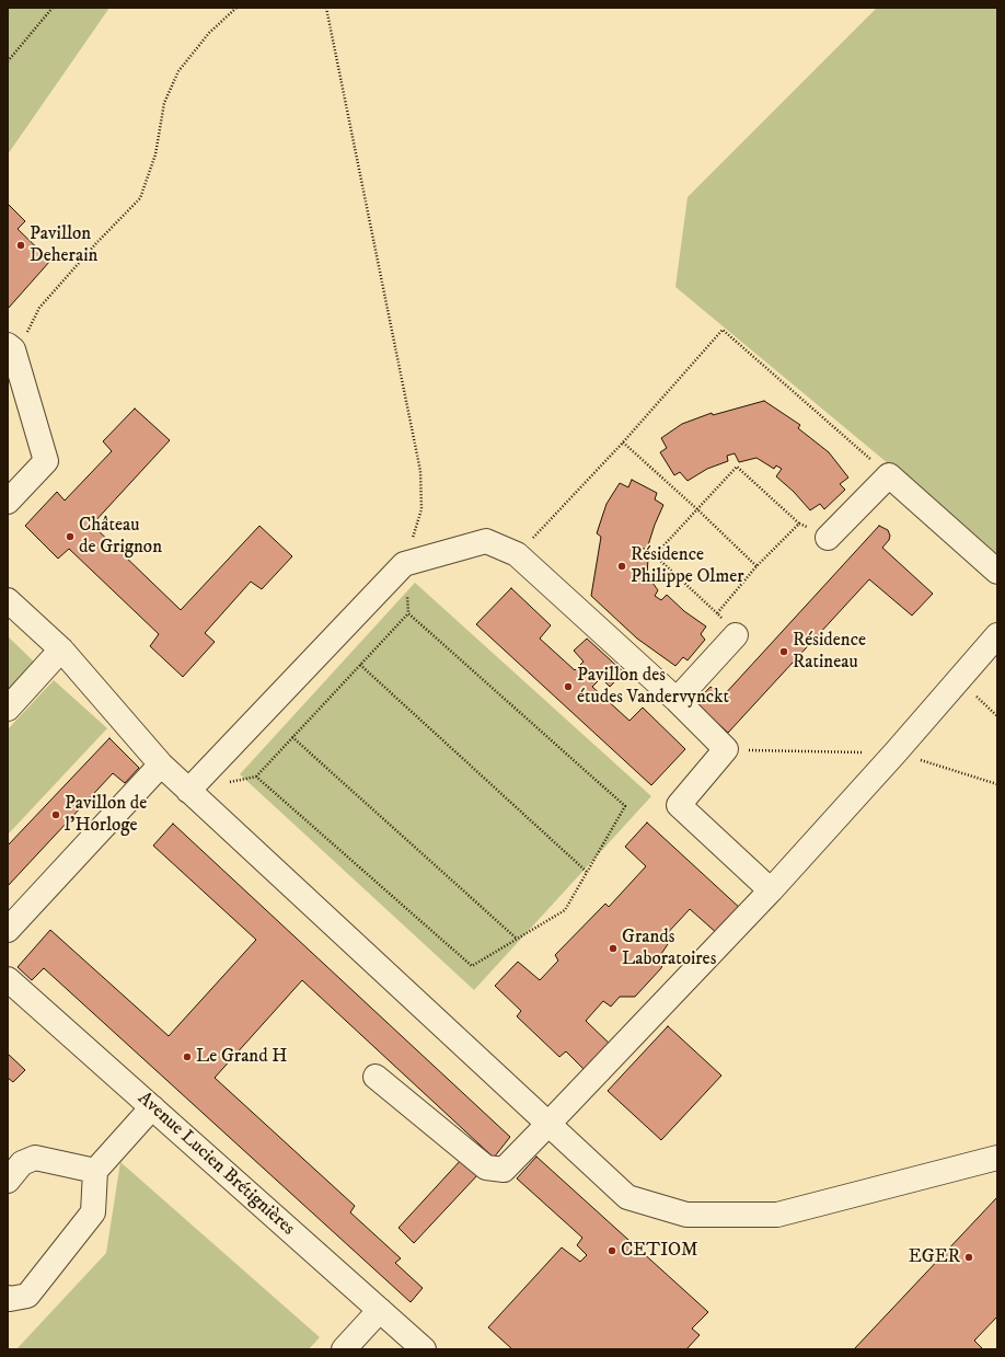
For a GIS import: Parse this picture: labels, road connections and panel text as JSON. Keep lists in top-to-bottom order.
{
  "streets": {
    "street": ["Avenue Lucien Brétignières"]
  },
  "places": [
    "Pavillon Deherain",
    "Château de Grignon",
    "Résidence Philippe Olmer",
    "Résidence Ratineau",
    "Pavillon des études Vandervynckt",
    "Pavillon de l'Horloge",
    "Grands Laboratoires",
    "Le Grand H",
    "CETIOM",
    "EGER"
  ]
}
